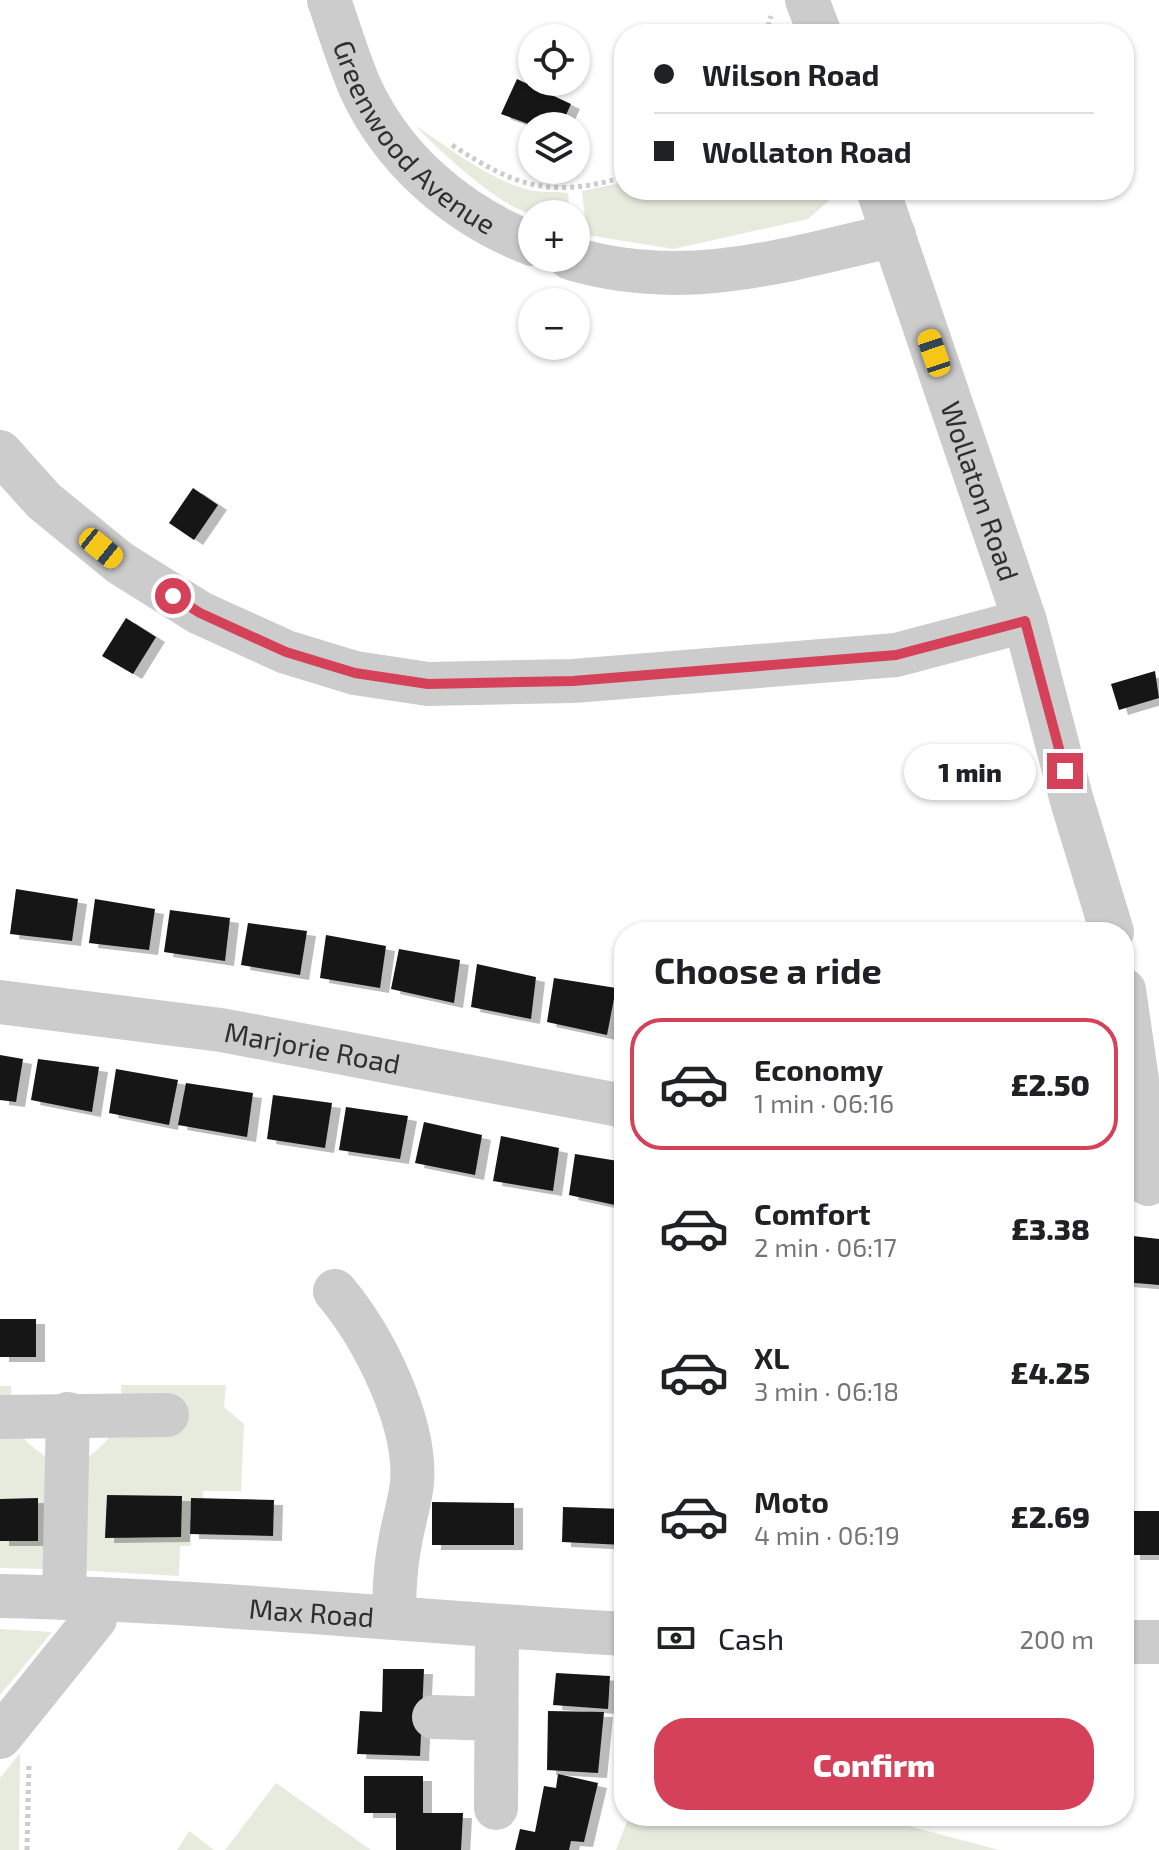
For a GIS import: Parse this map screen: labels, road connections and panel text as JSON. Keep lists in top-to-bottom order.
{
  "streets": {
    "street": [
      "Greenwood Avenue",
      "Wollaton Road",
      "Marjorie Road",
      "Max Road"
    ]
  },
  "page": {
    "map_buttons": ["+", "−"],
    "banner": ["Wilson Road", "Wollaton Road"],
    "bubble": "1 min",
    "heading": "Choose a ride",
    "list": [
      {
        "name": "Economy",
        "note": "1 min · 06:16",
        "value": "£2.50"
      },
      {
        "name": "Comfort",
        "note": "2 min · 06:17",
        "value": "£3.38"
      },
      {
        "name": "XL",
        "note": "3 min · 06:18",
        "value": "£4.25"
      },
      {
        "name": "Moto",
        "note": "4 min · 06:19",
        "value": "£2.69"
      }
    ],
    "pay": ["Cash", "200 m"],
    "buttons": "Confirm"
  }
}
